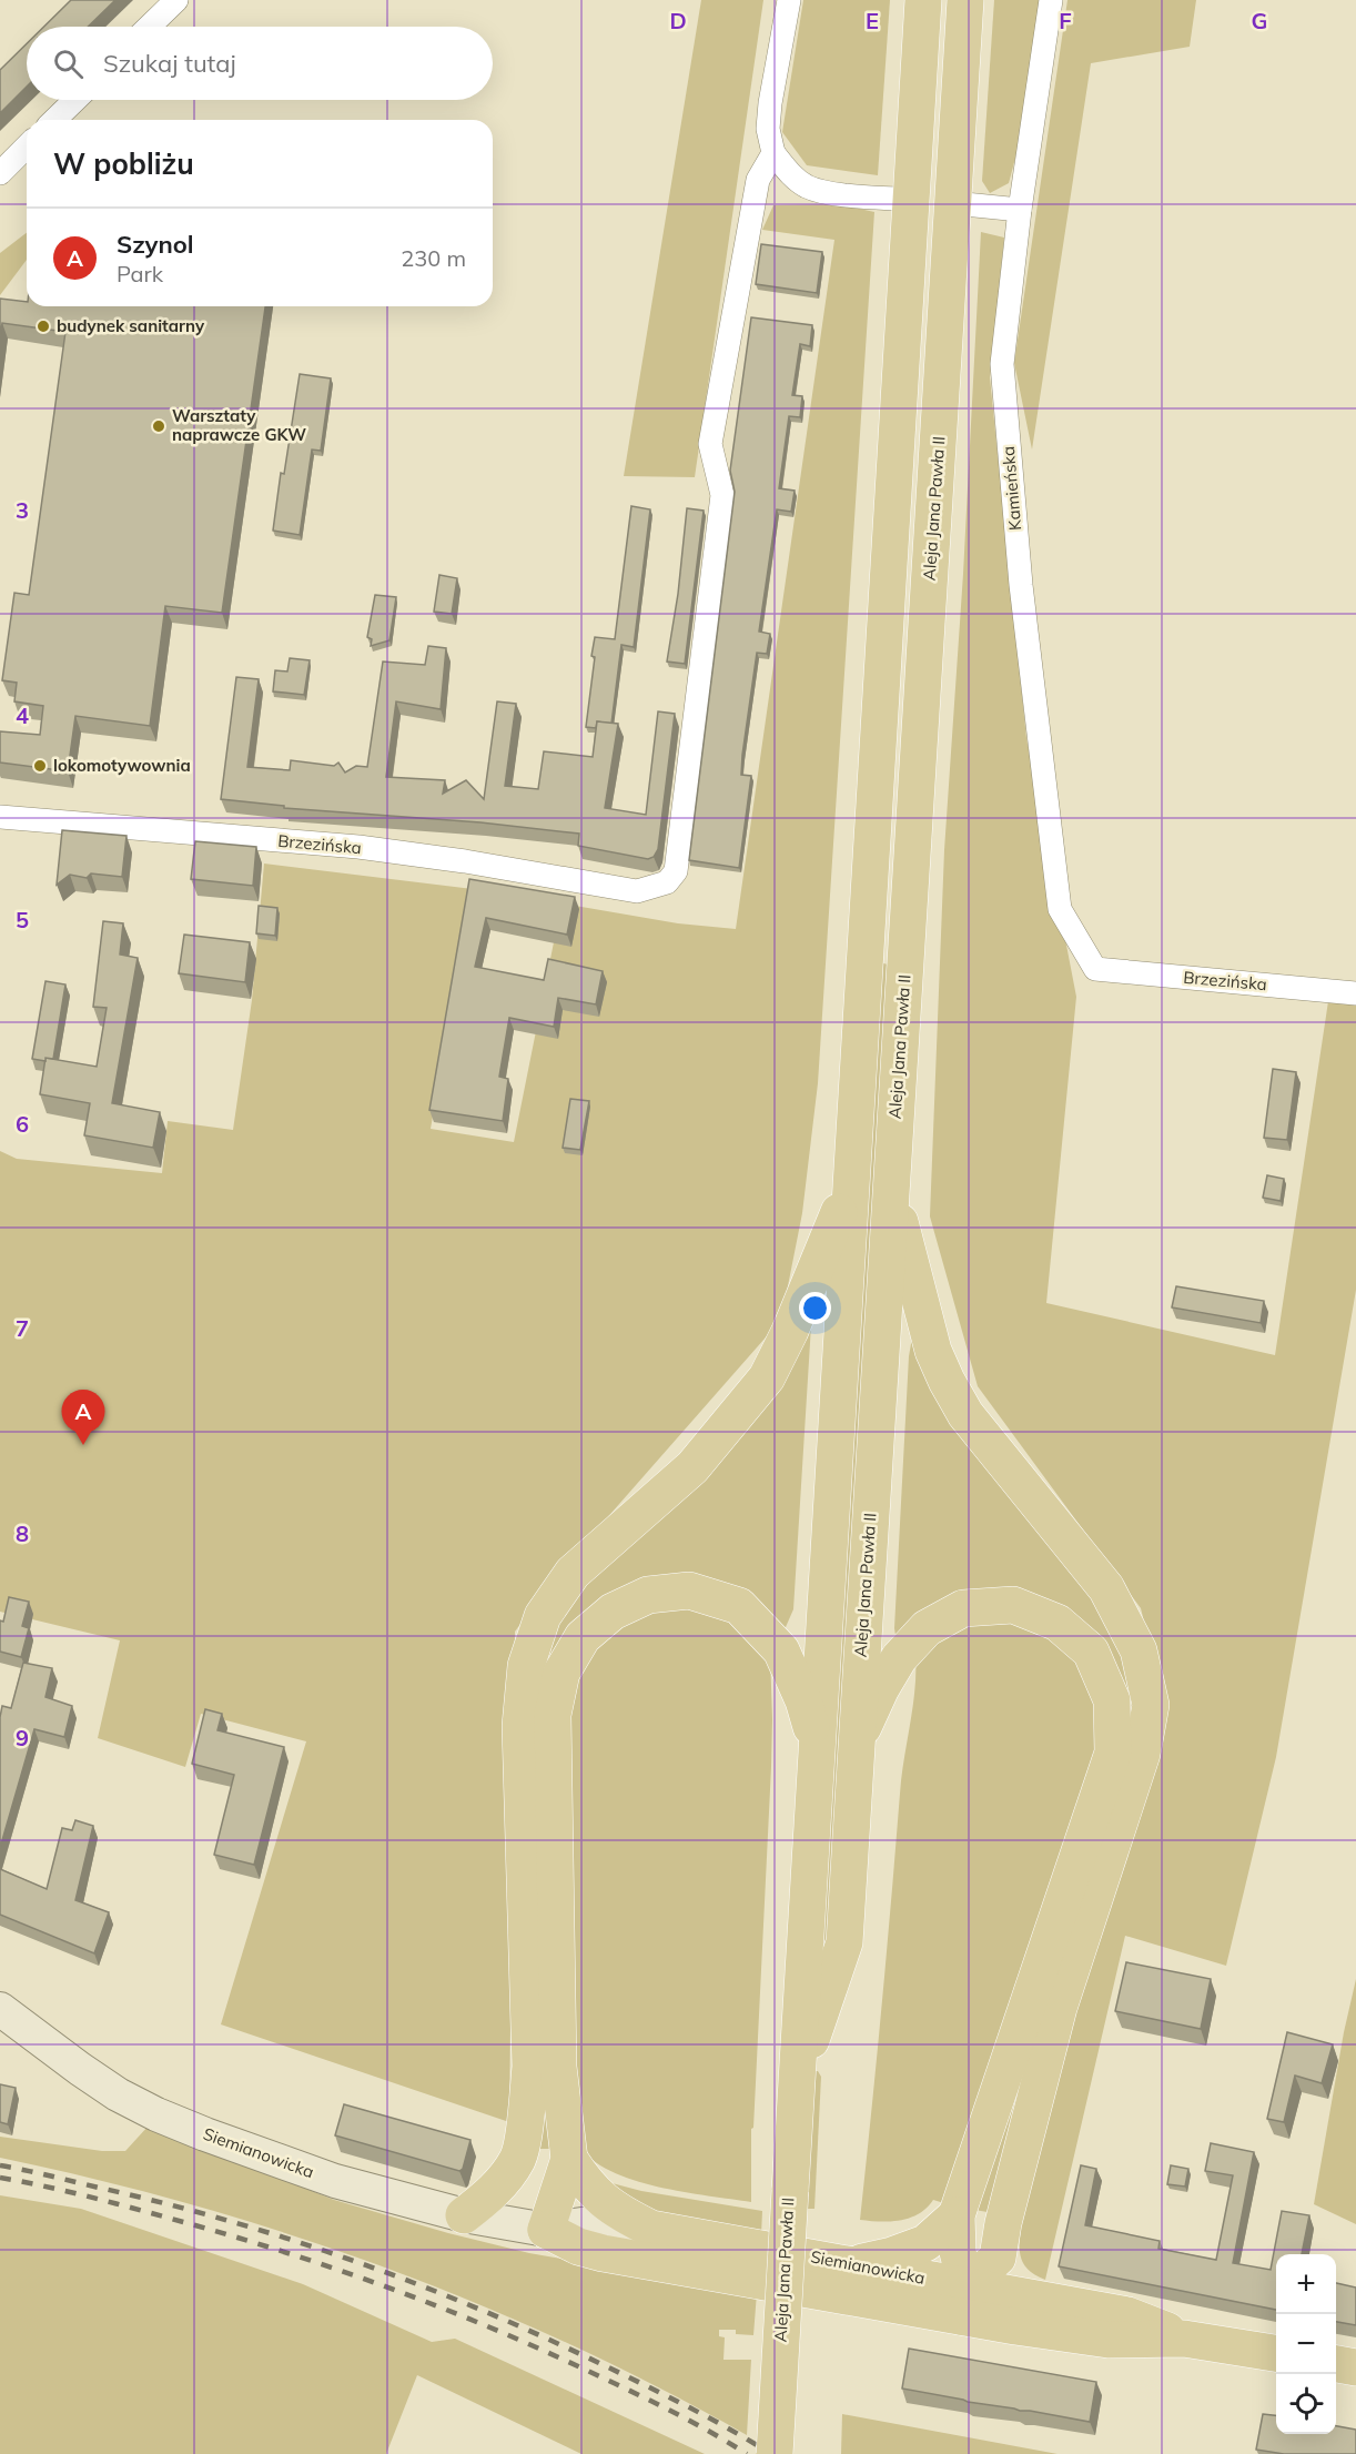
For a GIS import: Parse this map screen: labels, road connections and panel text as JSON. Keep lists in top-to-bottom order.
{
  "streets": {
    "main road": ["Aleja Jana Pawła II", "Siemianowicka"],
    "street": ["Kamieńska", "Brzezińska"]
  },
  "crossings": [
    ["Kamieńska", "Brzezińska"]
  ],
  "places": ["budynek sanitarny", "Warsztaty naprawcze GKW", "lokomotywownia"],
  "page": {
    "search": "Szukaj tutaj",
    "heading": "W pobliżu",
    "list": [
      {
        "mark": "A",
        "name": "Szynol",
        "note": "Park",
        "value": "230 m"
      }
    ],
    "pins": "A",
    "map_buttons": ["+", "−"]
  },
  "grid": {
    "columns": [
      "D",
      "E",
      "F",
      "G"
    ],
    "rows": [
      "3",
      "4",
      "5",
      "6",
      "7",
      "8",
      "9"
    ]
  }
}
